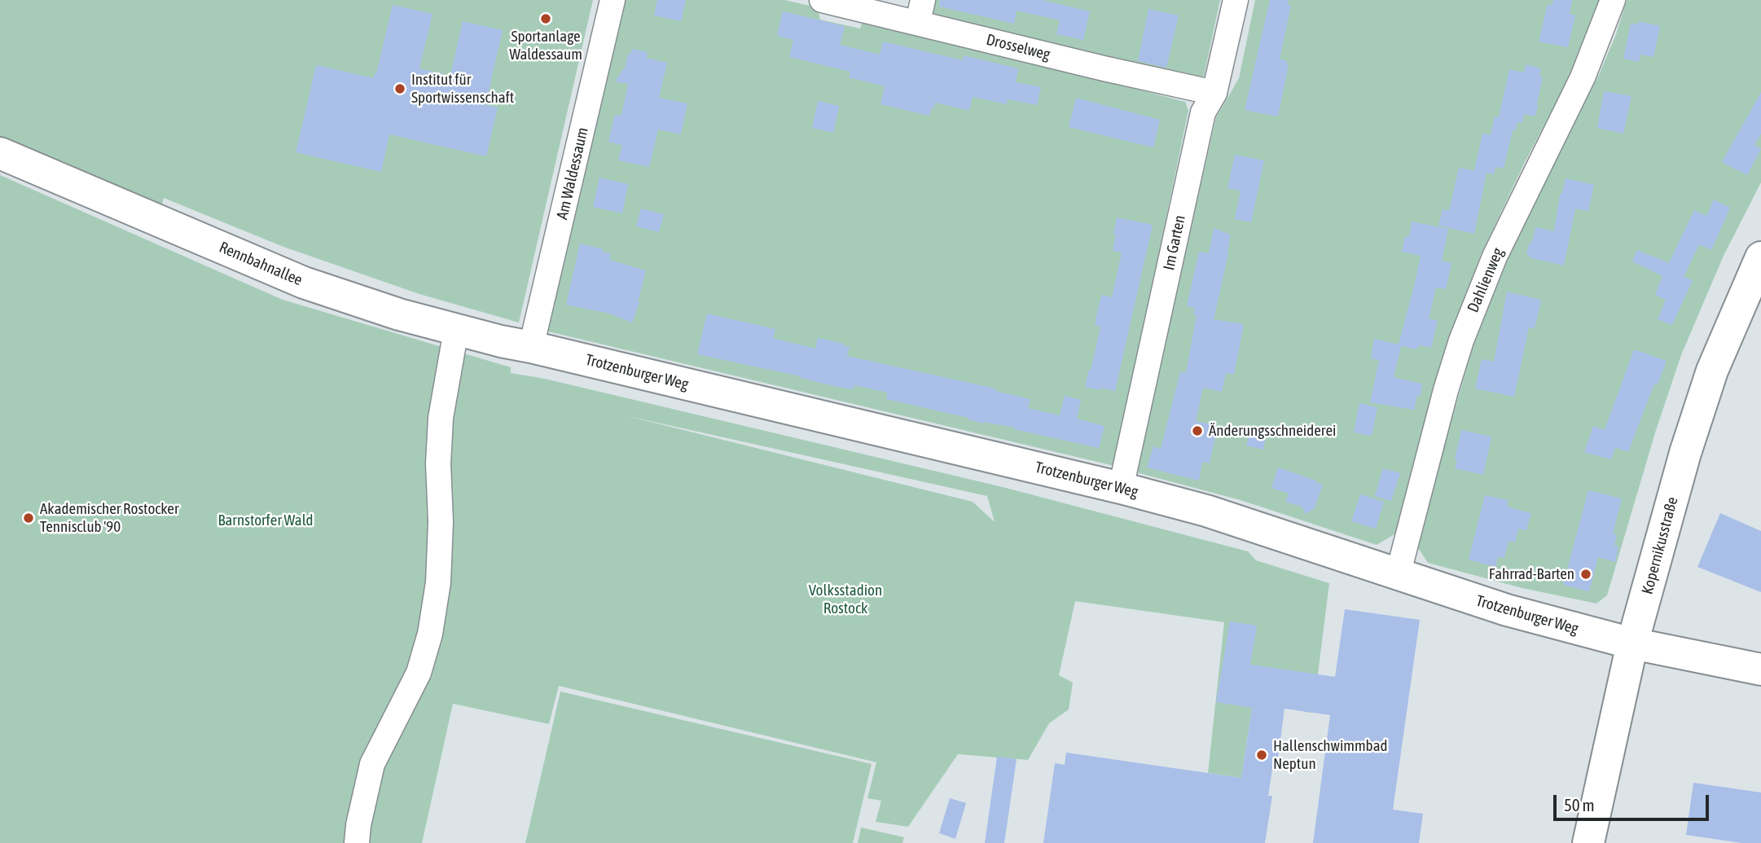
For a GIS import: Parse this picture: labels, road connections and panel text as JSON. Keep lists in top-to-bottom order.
{
  "streets": {
    "street": [
      "Drosselweg",
      "Am Waldessaum",
      "Im Garten",
      "Rennbahnallee",
      "Dahlienweg",
      "Trotzenburger Weg",
      "Kopernikusstraße"
    ]
  },
  "crossings": [
    ["Drosselweg", "Im Garten"],
    ["Am Waldessaum", "Rennbahnallee"],
    ["Am Waldessaum", "Trotzenburger Weg"],
    ["Im Garten", "Trotzenburger Weg"],
    ["Rennbahnallee", "Trotzenburger Weg"],
    ["Dahlienweg", "Trotzenburger Weg"],
    ["Trotzenburger Weg", "Kopernikusstraße"]
  ],
  "parks": ["Barnstorfer Wald", "Volksstadion Rostock"],
  "places": [
    "Sportanlage Waldessaum",
    "Institut für Sportwissenschaft",
    "Änderungsschneiderei",
    "Akademischer Rostocker Tennisclub '90",
    "Fahrrad-Barten",
    "Hallenschwimmbad Neptun"
  ],
  "scale_bar": "50 m"
}
